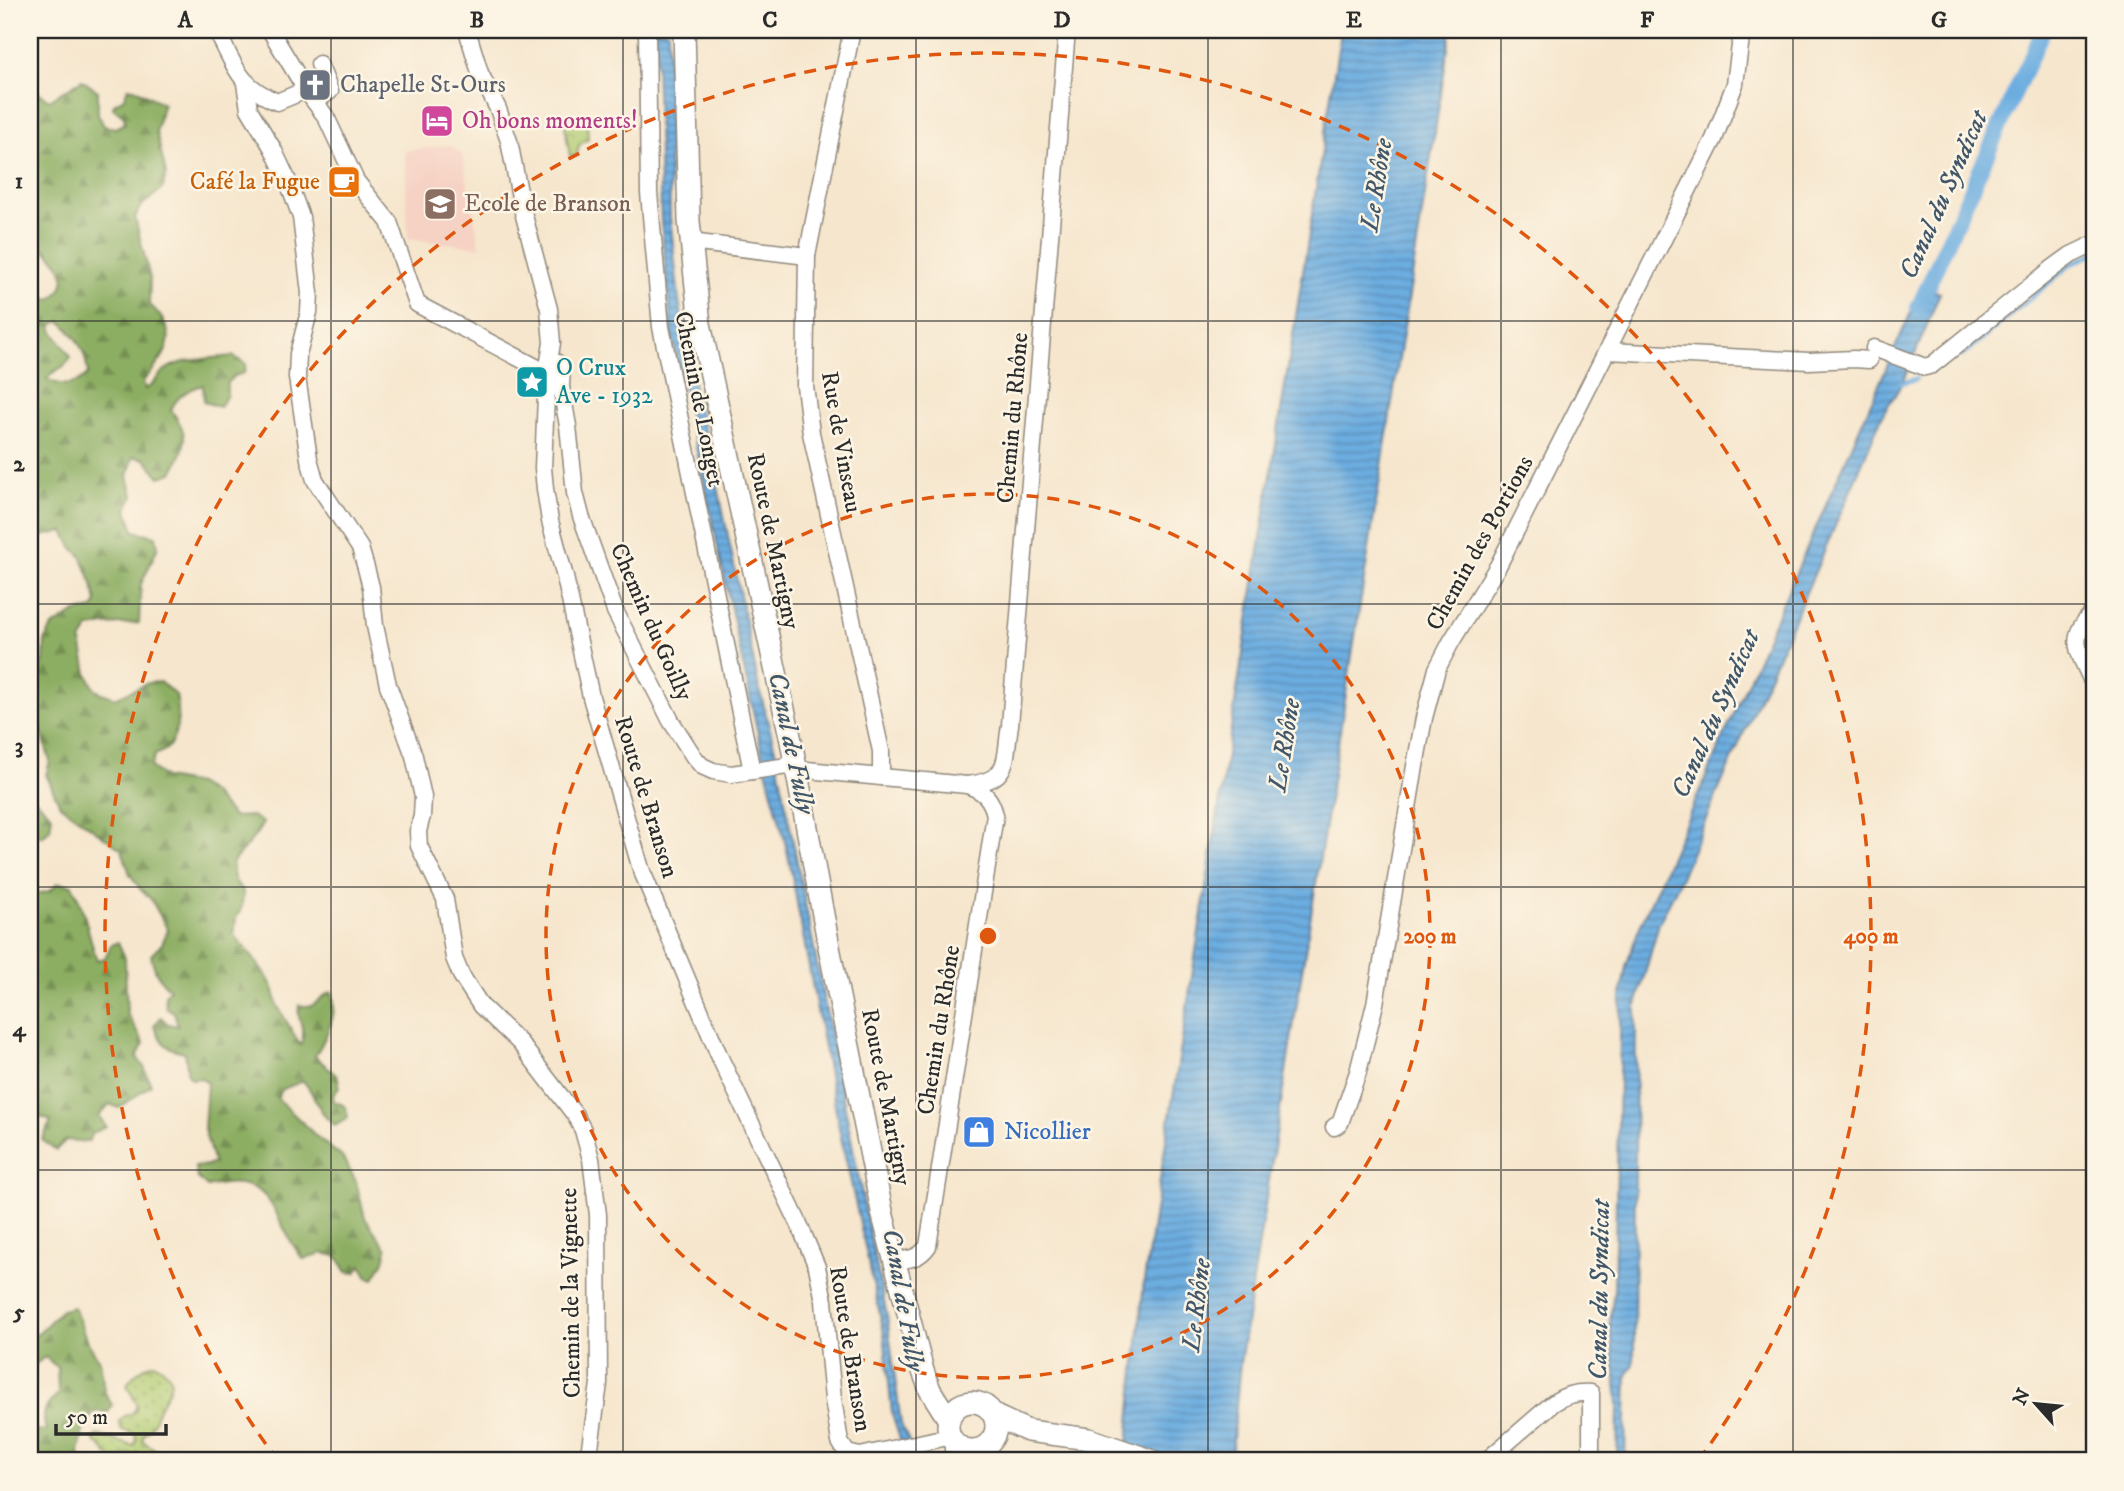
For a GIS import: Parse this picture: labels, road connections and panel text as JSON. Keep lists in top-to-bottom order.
{
  "streets": {
    "main road": ["Route de Martigny"],
    "street": [
      "Chemin de Longet",
      "Chemin du Rhône",
      "Rue de Vinseau",
      "Chemin des Portions",
      "Chemin du Goilly",
      "Route de Branson",
      "Chemin de la Vignette"
    ]
  },
  "crossings": [
    ["Chemin de Longet", "Chemin du Goilly"],
    ["Chemin du Rhône", "Route de Martigny"],
    ["Chemin du Rhône", "Chemin du Goilly"],
    ["Rue de Vinseau", "Chemin du Goilly"],
    ["Route de Martigny", "Chemin du Goilly"],
    ["Route de Martigny", "Route de Branson"],
    ["Chemin du Goilly", "Route de Branson"]
  ],
  "water": ["Le Rhône", "Canal du Syndicat", "Canal de Fully"],
  "places": {
    "church": ["Chapelle St-Ours"],
    "hotel": ["Oh bons moments!"],
    "cafe": ["Café la Fugue"],
    "school or university": ["Ecole de Branson"],
    "place": ["O Crux Ave - 1932"],
    "shop": ["Nicollier"]
  },
  "scale_bar": "50 m",
  "north": "top left",
  "grid": {
    "columns": [
      "A",
      "B",
      "C",
      "D",
      "E",
      "F",
      "G"
    ],
    "rows": [
      "1",
      "2",
      "3",
      "4",
      "5"
    ]
  },
  "rings": ["200 m", "400 m"]
}
